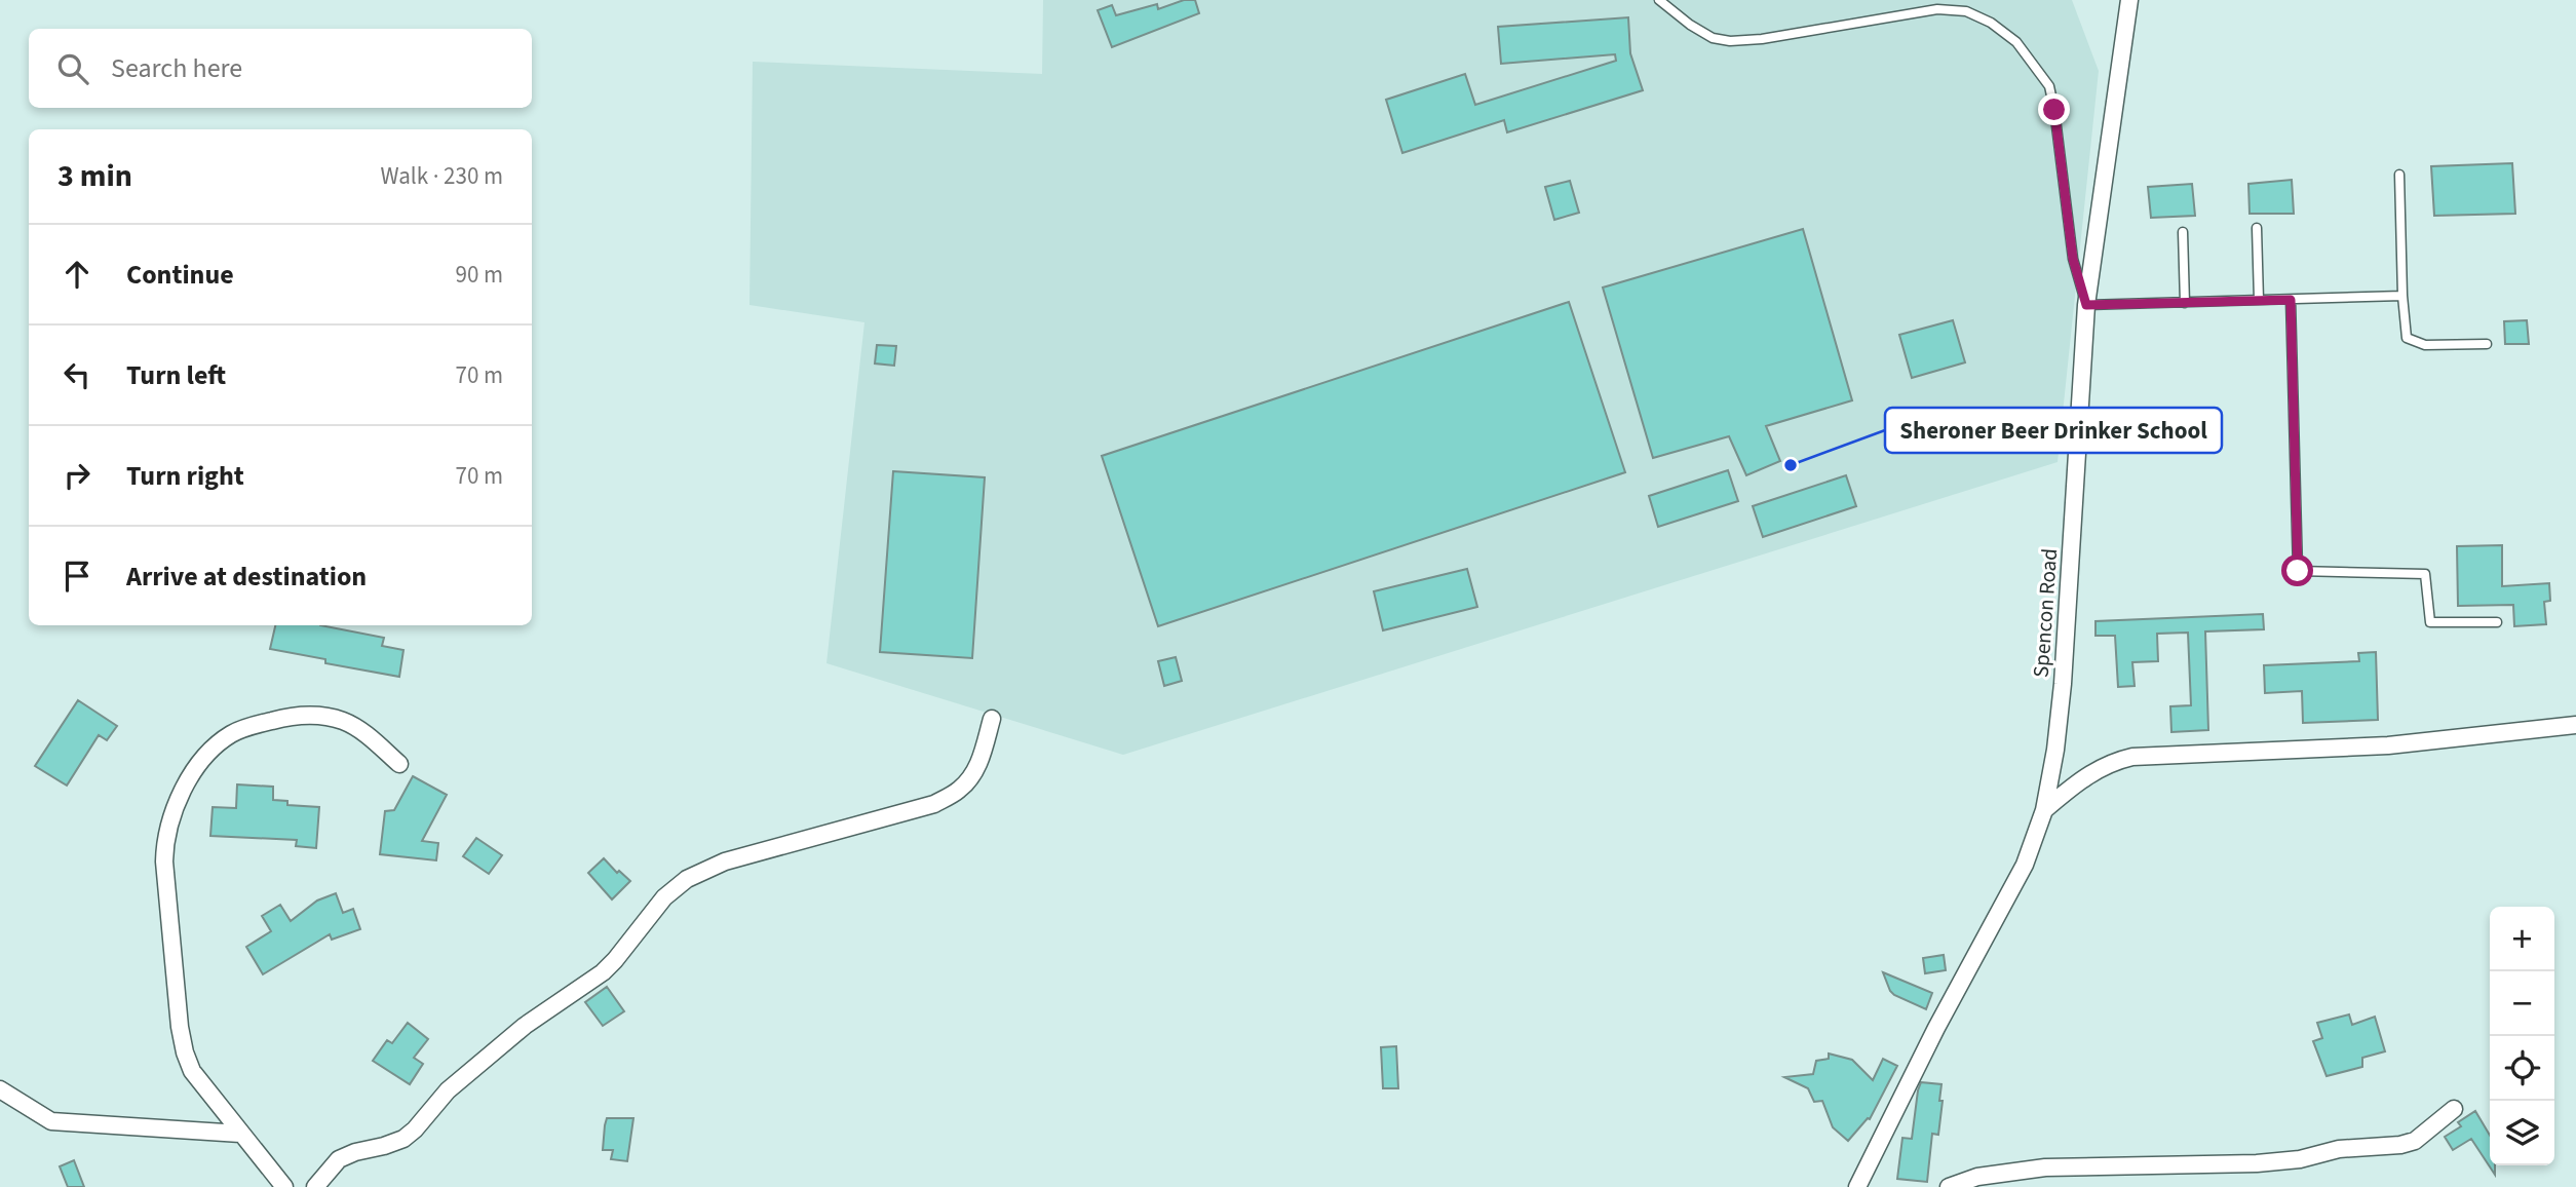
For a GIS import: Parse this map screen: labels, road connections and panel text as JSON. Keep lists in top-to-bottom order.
{
  "streets": {
    "street": ["Spencon Road"]
  },
  "places": ["Sheroner Beer Drinker School"],
  "page": {
    "search": "Search here",
    "heading": ["3 min", "Walk · 230 m"],
    "list": [
      ["Continue", "90 m"],
      ["Turn left", "70 m"],
      ["Turn right", "70 m"],
      "Arrive at destination"
    ],
    "map_buttons": ["+", "−"]
  }
}
